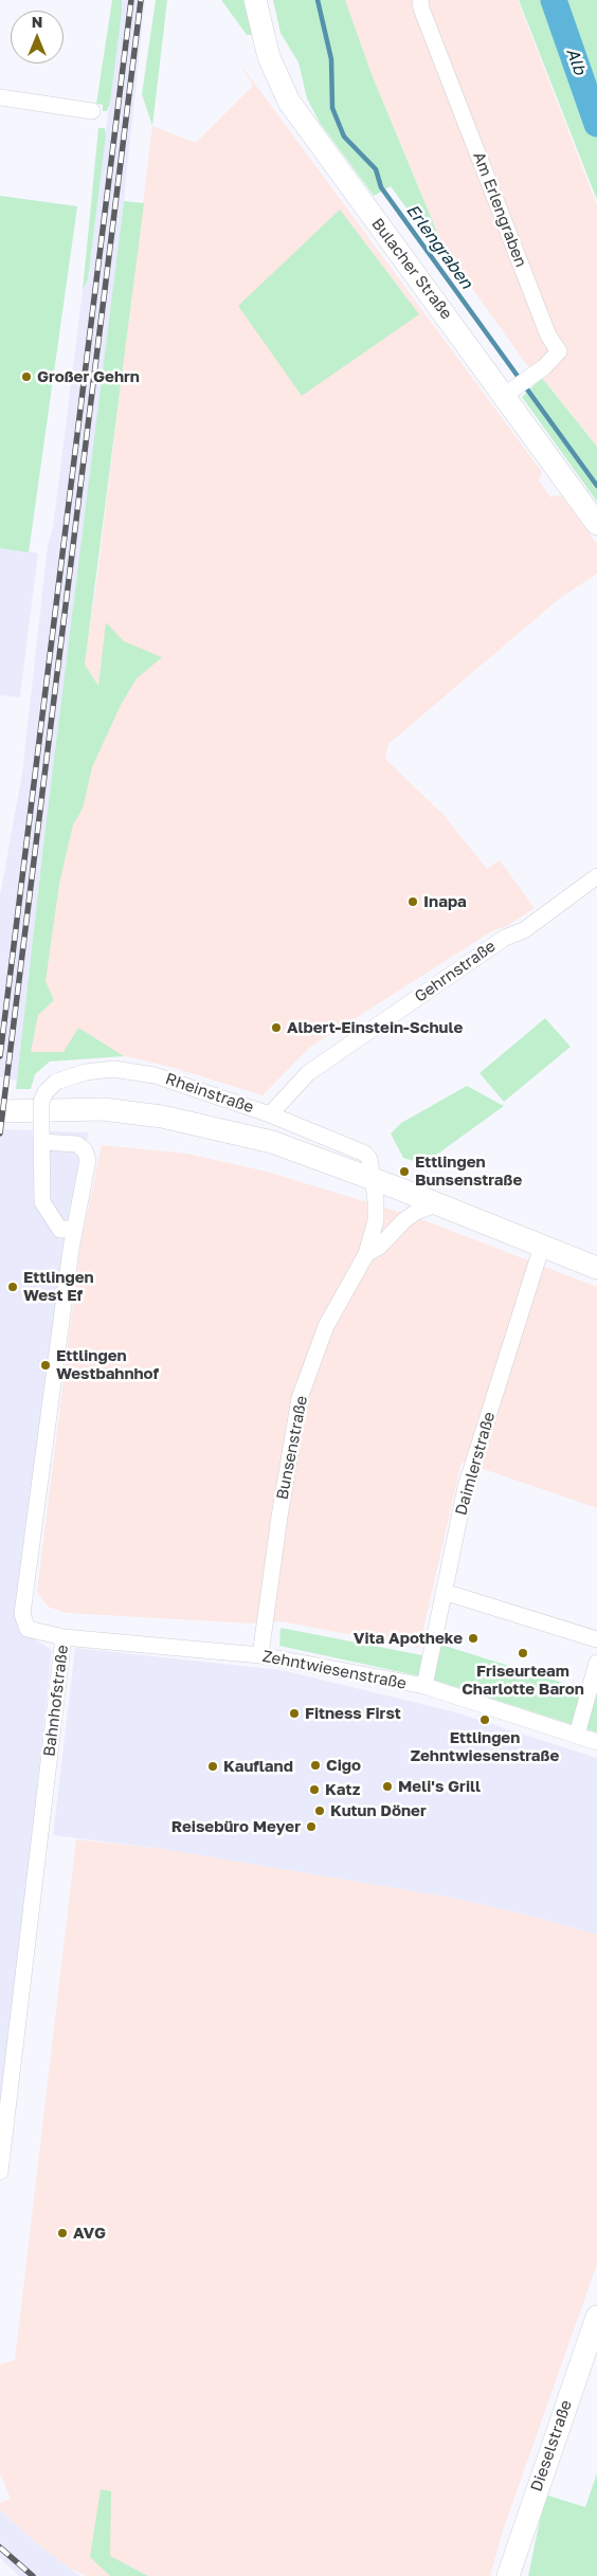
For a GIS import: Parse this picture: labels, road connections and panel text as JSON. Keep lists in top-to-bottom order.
{
  "streets": {
    "street": [
      "Am Erlengraben",
      "Bulacher Straße",
      "Gehrnstraße",
      "Rheinstraße",
      "Bunsenstraße",
      "Daimlerstraße",
      "Zehntwiesenstraße",
      "Bahnhofstraße",
      "Dieselstraße"
    ]
  },
  "crossings": [
    ["Am Erlengraben", "Bulacher Straße"],
    ["Gehrnstraße", "Rheinstraße"],
    ["Rheinstraße", "Bunsenstraße"],
    ["Rheinstraße", "Daimlerstraße"],
    ["Rheinstraße", "Bahnhofstraße"],
    ["Bunsenstraße", "Zehntwiesenstraße"],
    ["Daimlerstraße", "Zehntwiesenstraße"],
    ["Zehntwiesenstraße", "Bahnhofstraße"]
  ],
  "water": ["Alb", "Erlengraben"],
  "places": [
    "Großer Gehrn",
    "Inapa",
    "Albert-Einstein-Schule",
    "Ettlingen Bunsenstraße",
    "Ettlingen West Ef",
    "Ettlingen Westbahnhof",
    "Vita Apotheke",
    "Friseurteam Charlotte Baron",
    "Fitness First",
    "Ettlingen Zehntwiesenstraße",
    "Cigo",
    "Kaufland",
    "Meli's Grill",
    "Katz",
    "Kutun Döner",
    "Reisebüro Meyer",
    "AVG"
  ],
  "north": "top"
}
